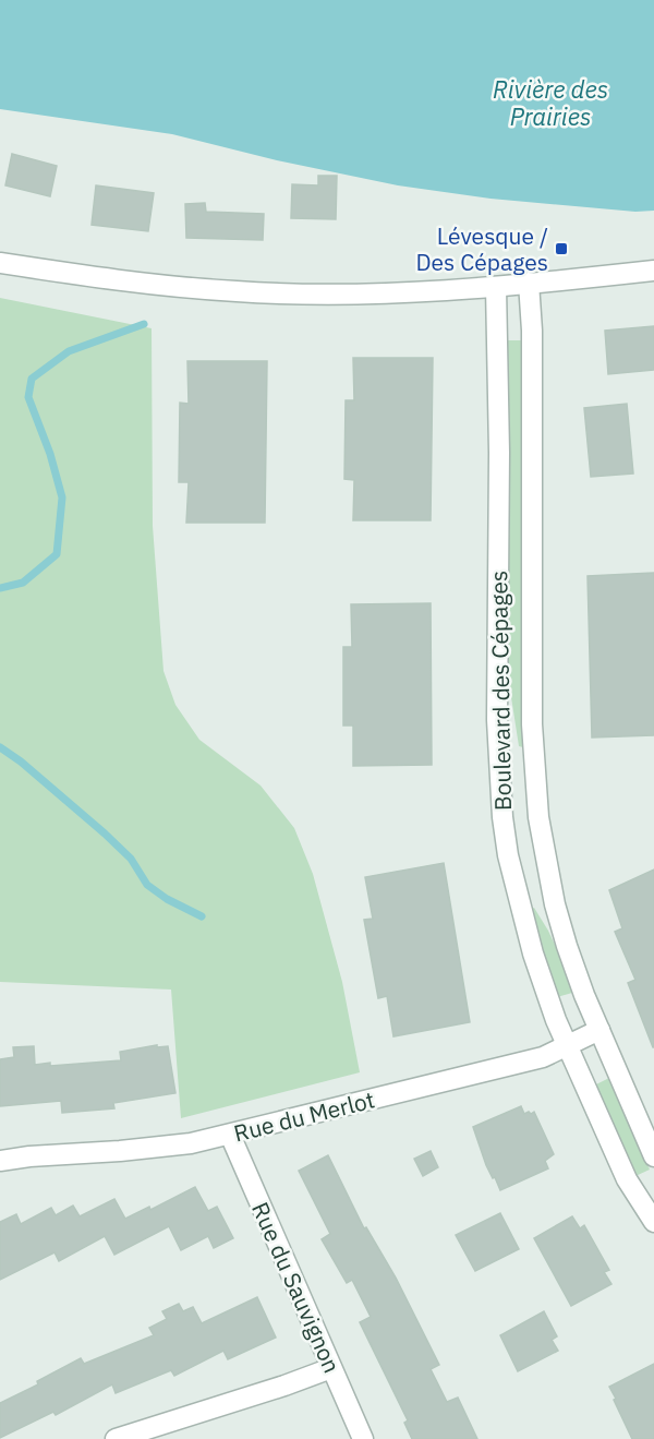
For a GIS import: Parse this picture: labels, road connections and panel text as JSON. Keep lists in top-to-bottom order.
{
  "streets": {
    "street": ["Boulevard des Cépages", "Rue du Merlot", "Rue du Sauvignon"]
  },
  "crossings": [
    ["Boulevard des Cépages", "Rue du Merlot"],
    ["Rue du Merlot", "Rue du Sauvignon"]
  ],
  "water": ["Rivière des Prairies"],
  "places": {
    "transit": ["Lévesque / Des Cépages"]
  }
}
